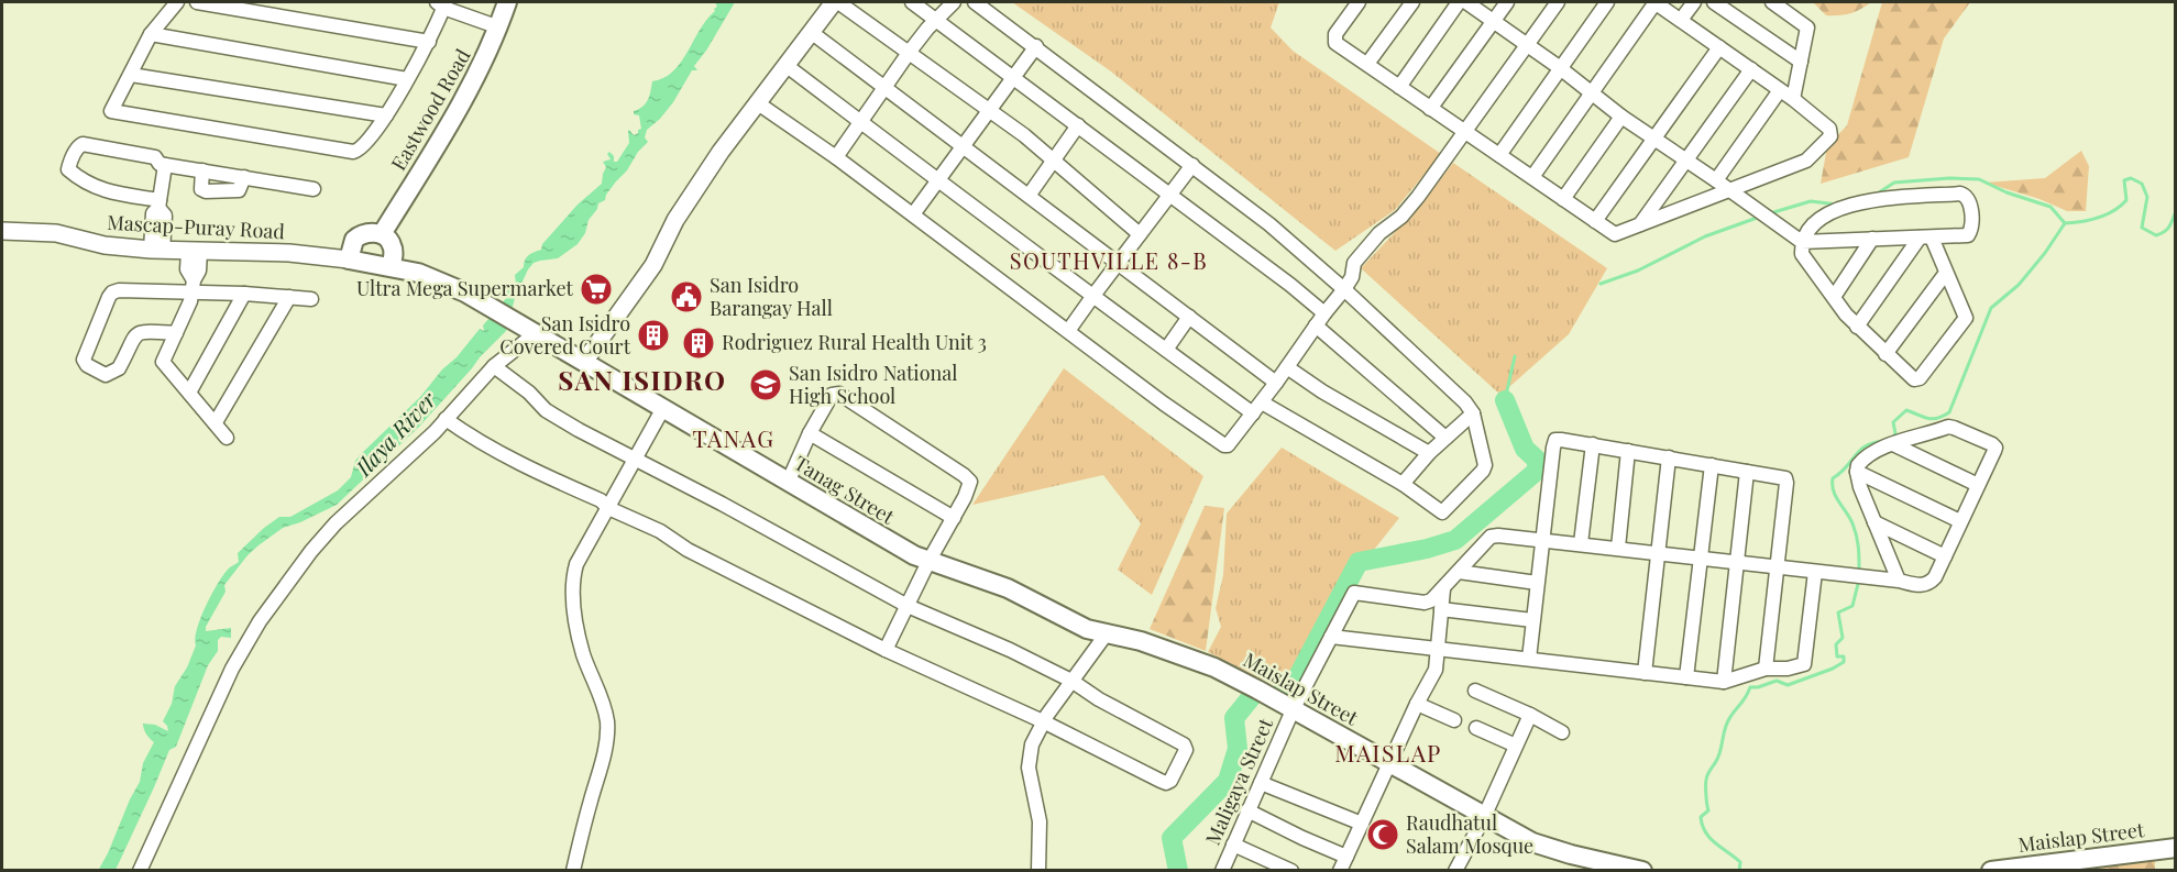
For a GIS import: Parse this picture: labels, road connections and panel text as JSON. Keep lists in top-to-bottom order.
{
  "streets": {
    "main road": ["Eastwood Road", "Tanag Street", "Maislap Street"],
    "street": ["Mascap-Puray Road", "Maligaya Street"]
  },
  "crossings": [
    ["Mascap-Puray Road", "Tanag Street"],
    ["Tanag Street", "Maislap Street"],
    ["Maislap Street", "Maligaya Street"]
  ],
  "districts": [
    "SOUTHVILLE 8-B",
    "SAN ISIDRO",
    "TANAG",
    "MAISLAP"
  ],
  "water": ["Ilaya River"],
  "places": {
    "supermarket": ["Ultra Mega Supermarket"],
    "public building": ["San Isidro Barangay Hall"],
    "building": ["San Isidro Covered Court", "Rodriguez Rural Health Unit 3"],
    "school or university": ["San Isidro National High School"],
    "mosque": ["Raudhatul Salam Mosque"]
  }
}
